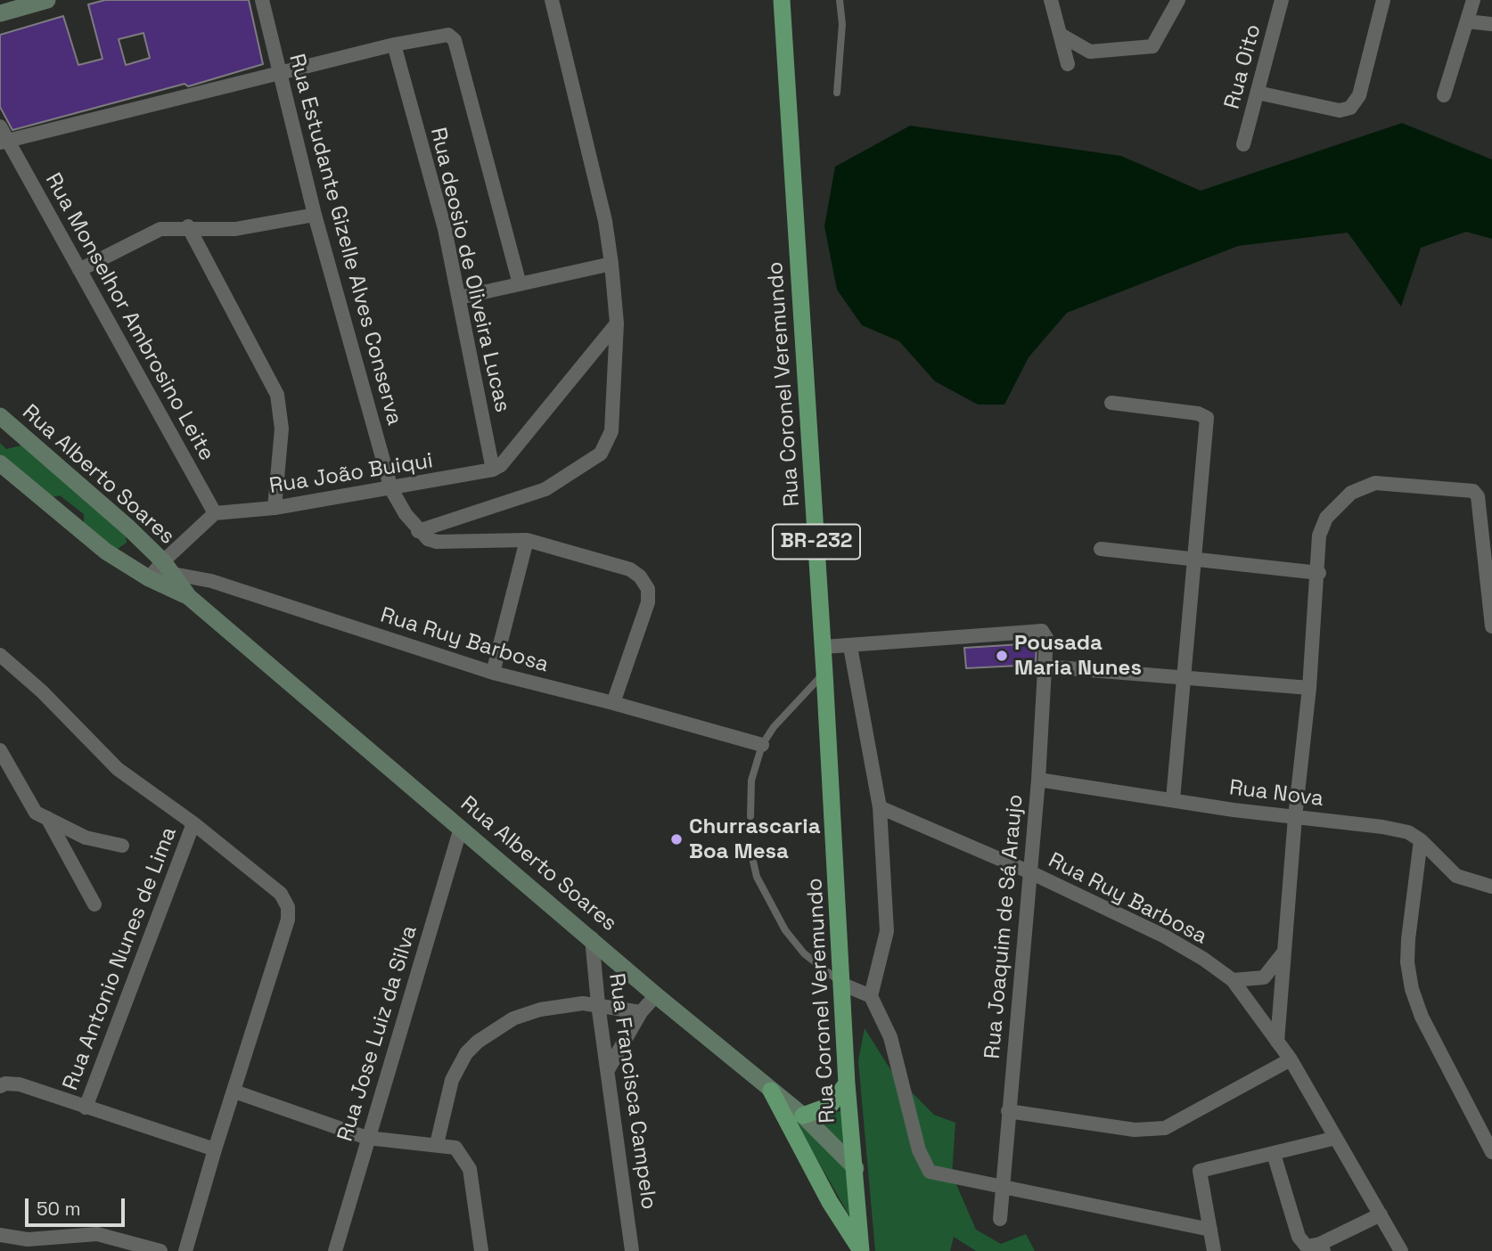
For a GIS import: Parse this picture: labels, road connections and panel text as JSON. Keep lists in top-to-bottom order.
{
  "streets": {
    "highway": ["Rua Coronel Veremundo", "BR-232"],
    "main road": ["Rua Alberto Soares"],
    "street": [
      "Rua Oito",
      "Rua Estudante Gizelle Alves Conserva",
      "Rua deosio de Oliveira Lucas",
      "Rua Monselhor Ambrosino Leite",
      "Rua João Buiqui",
      "Rua Ruy Barbosa",
      "Rua Nova",
      "Rua Joaquim de Sá Araujo",
      "Rua Antonio Nunes de Lima",
      "Rua Jose Luiz da Silva",
      "Rua Francisca Campelo"
    ]
  },
  "crossings": [
    ["Rua Estudante Gizelle Alves Conserva", "Rua João Buiqui"],
    ["Rua deosio de Oliveira Lucas", "Rua João Buiqui"],
    ["Rua Monselhor Ambrosino Leite", "Rua João Buiqui"],
    ["Rua Coronel Veremundo", "Rua Alberto Soares"],
    ["Rua Alberto Soares", "Rua Ruy Barbosa"],
    ["Rua Alberto Soares", "Rua Jose Luiz da Silva"],
    ["Rua Alberto Soares", "Rua Francisca Campelo"],
    ["Rua Ruy Barbosa", "Rua Joaquim de Sá Araujo"],
    ["Rua Nova", "Rua Joaquim de Sá Araujo"]
  ],
  "places": ["Pousada Maria Nunes", "Churrascaria Boa Mesa"],
  "scale_bar": "50 m"
}
